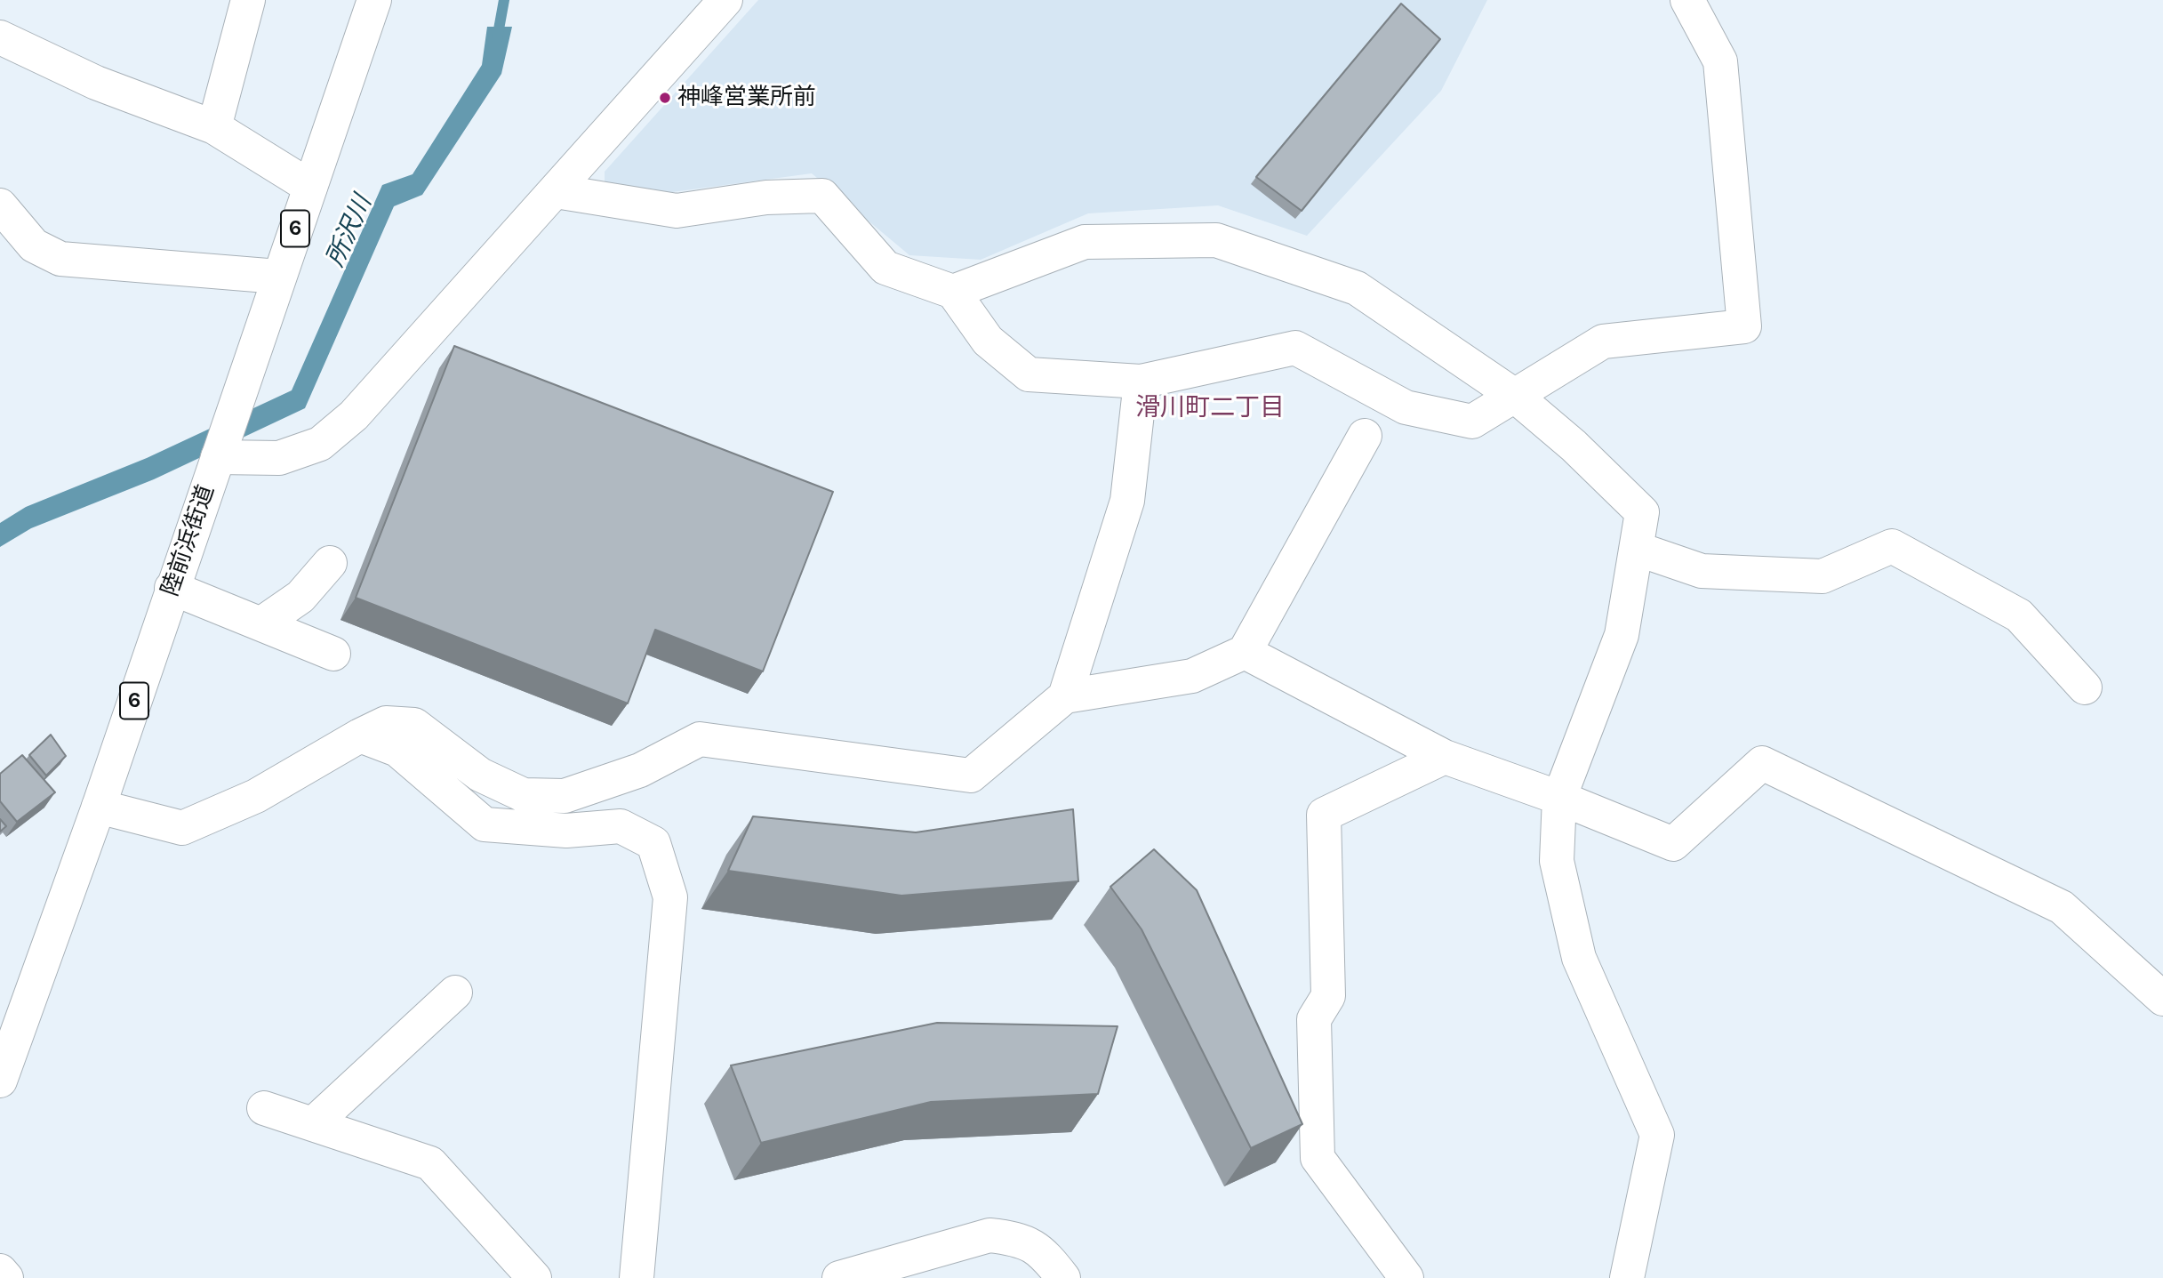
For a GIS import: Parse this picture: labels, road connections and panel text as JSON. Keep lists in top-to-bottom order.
{
  "streets": {
    "main road": ["6", "陸前浜街道"]
  },
  "districts": ["滑川町二丁目"],
  "water": ["所沢川"],
  "places": ["神峰営業所前"]
}
